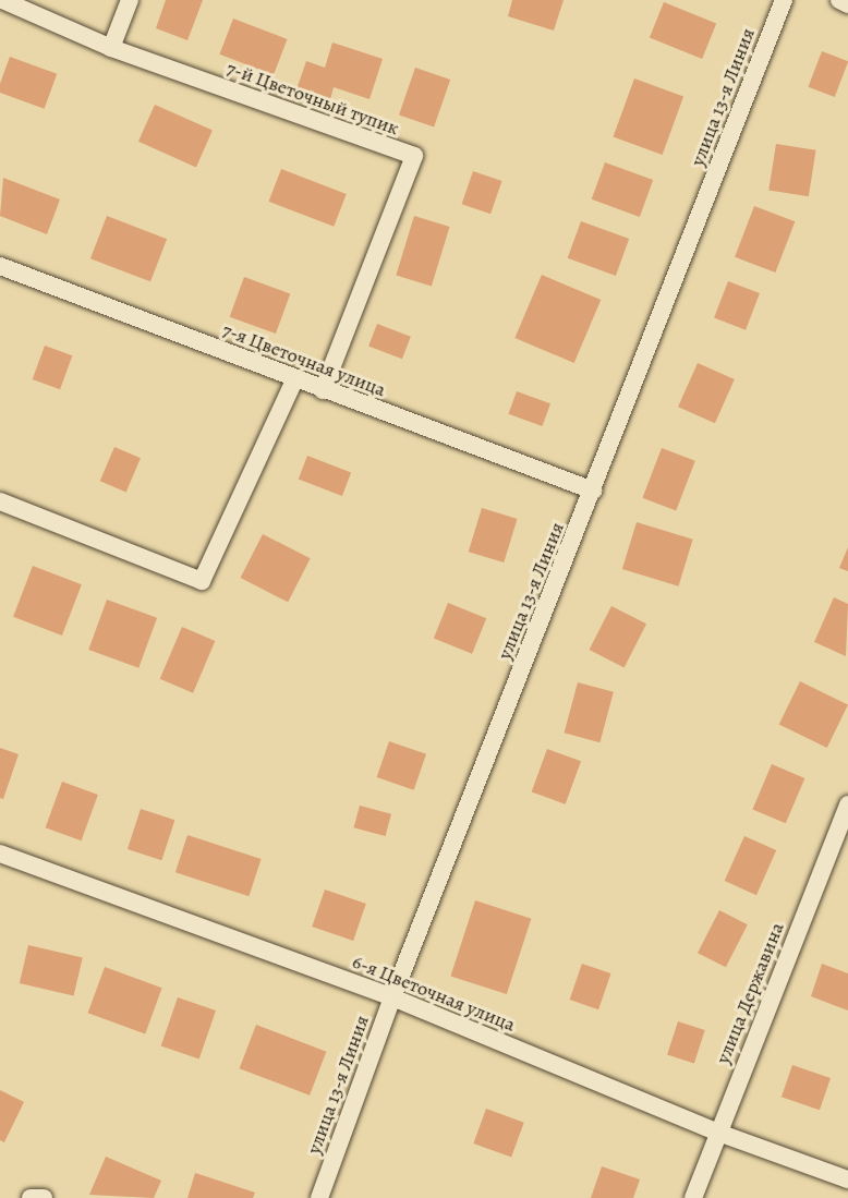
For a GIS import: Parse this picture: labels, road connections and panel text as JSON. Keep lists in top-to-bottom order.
{
  "streets": {
    "lane": [
      "улица 13-я Линия",
      "7-й Цветочный тупик",
      "7-я Цветочная улица",
      "6-я Цветочная улица",
      "улица Державина"
    ]
  },
  "crossings": [
    ["улица 13-я Линия", "7-я Цветочная улица"],
    ["улица 13-я Линия", "6-я Цветочная улица"],
    ["7-й Цветочный тупик", "7-я Цветочная улица"],
    ["6-я Цветочная улица", "улица Державина"]
  ]
}
